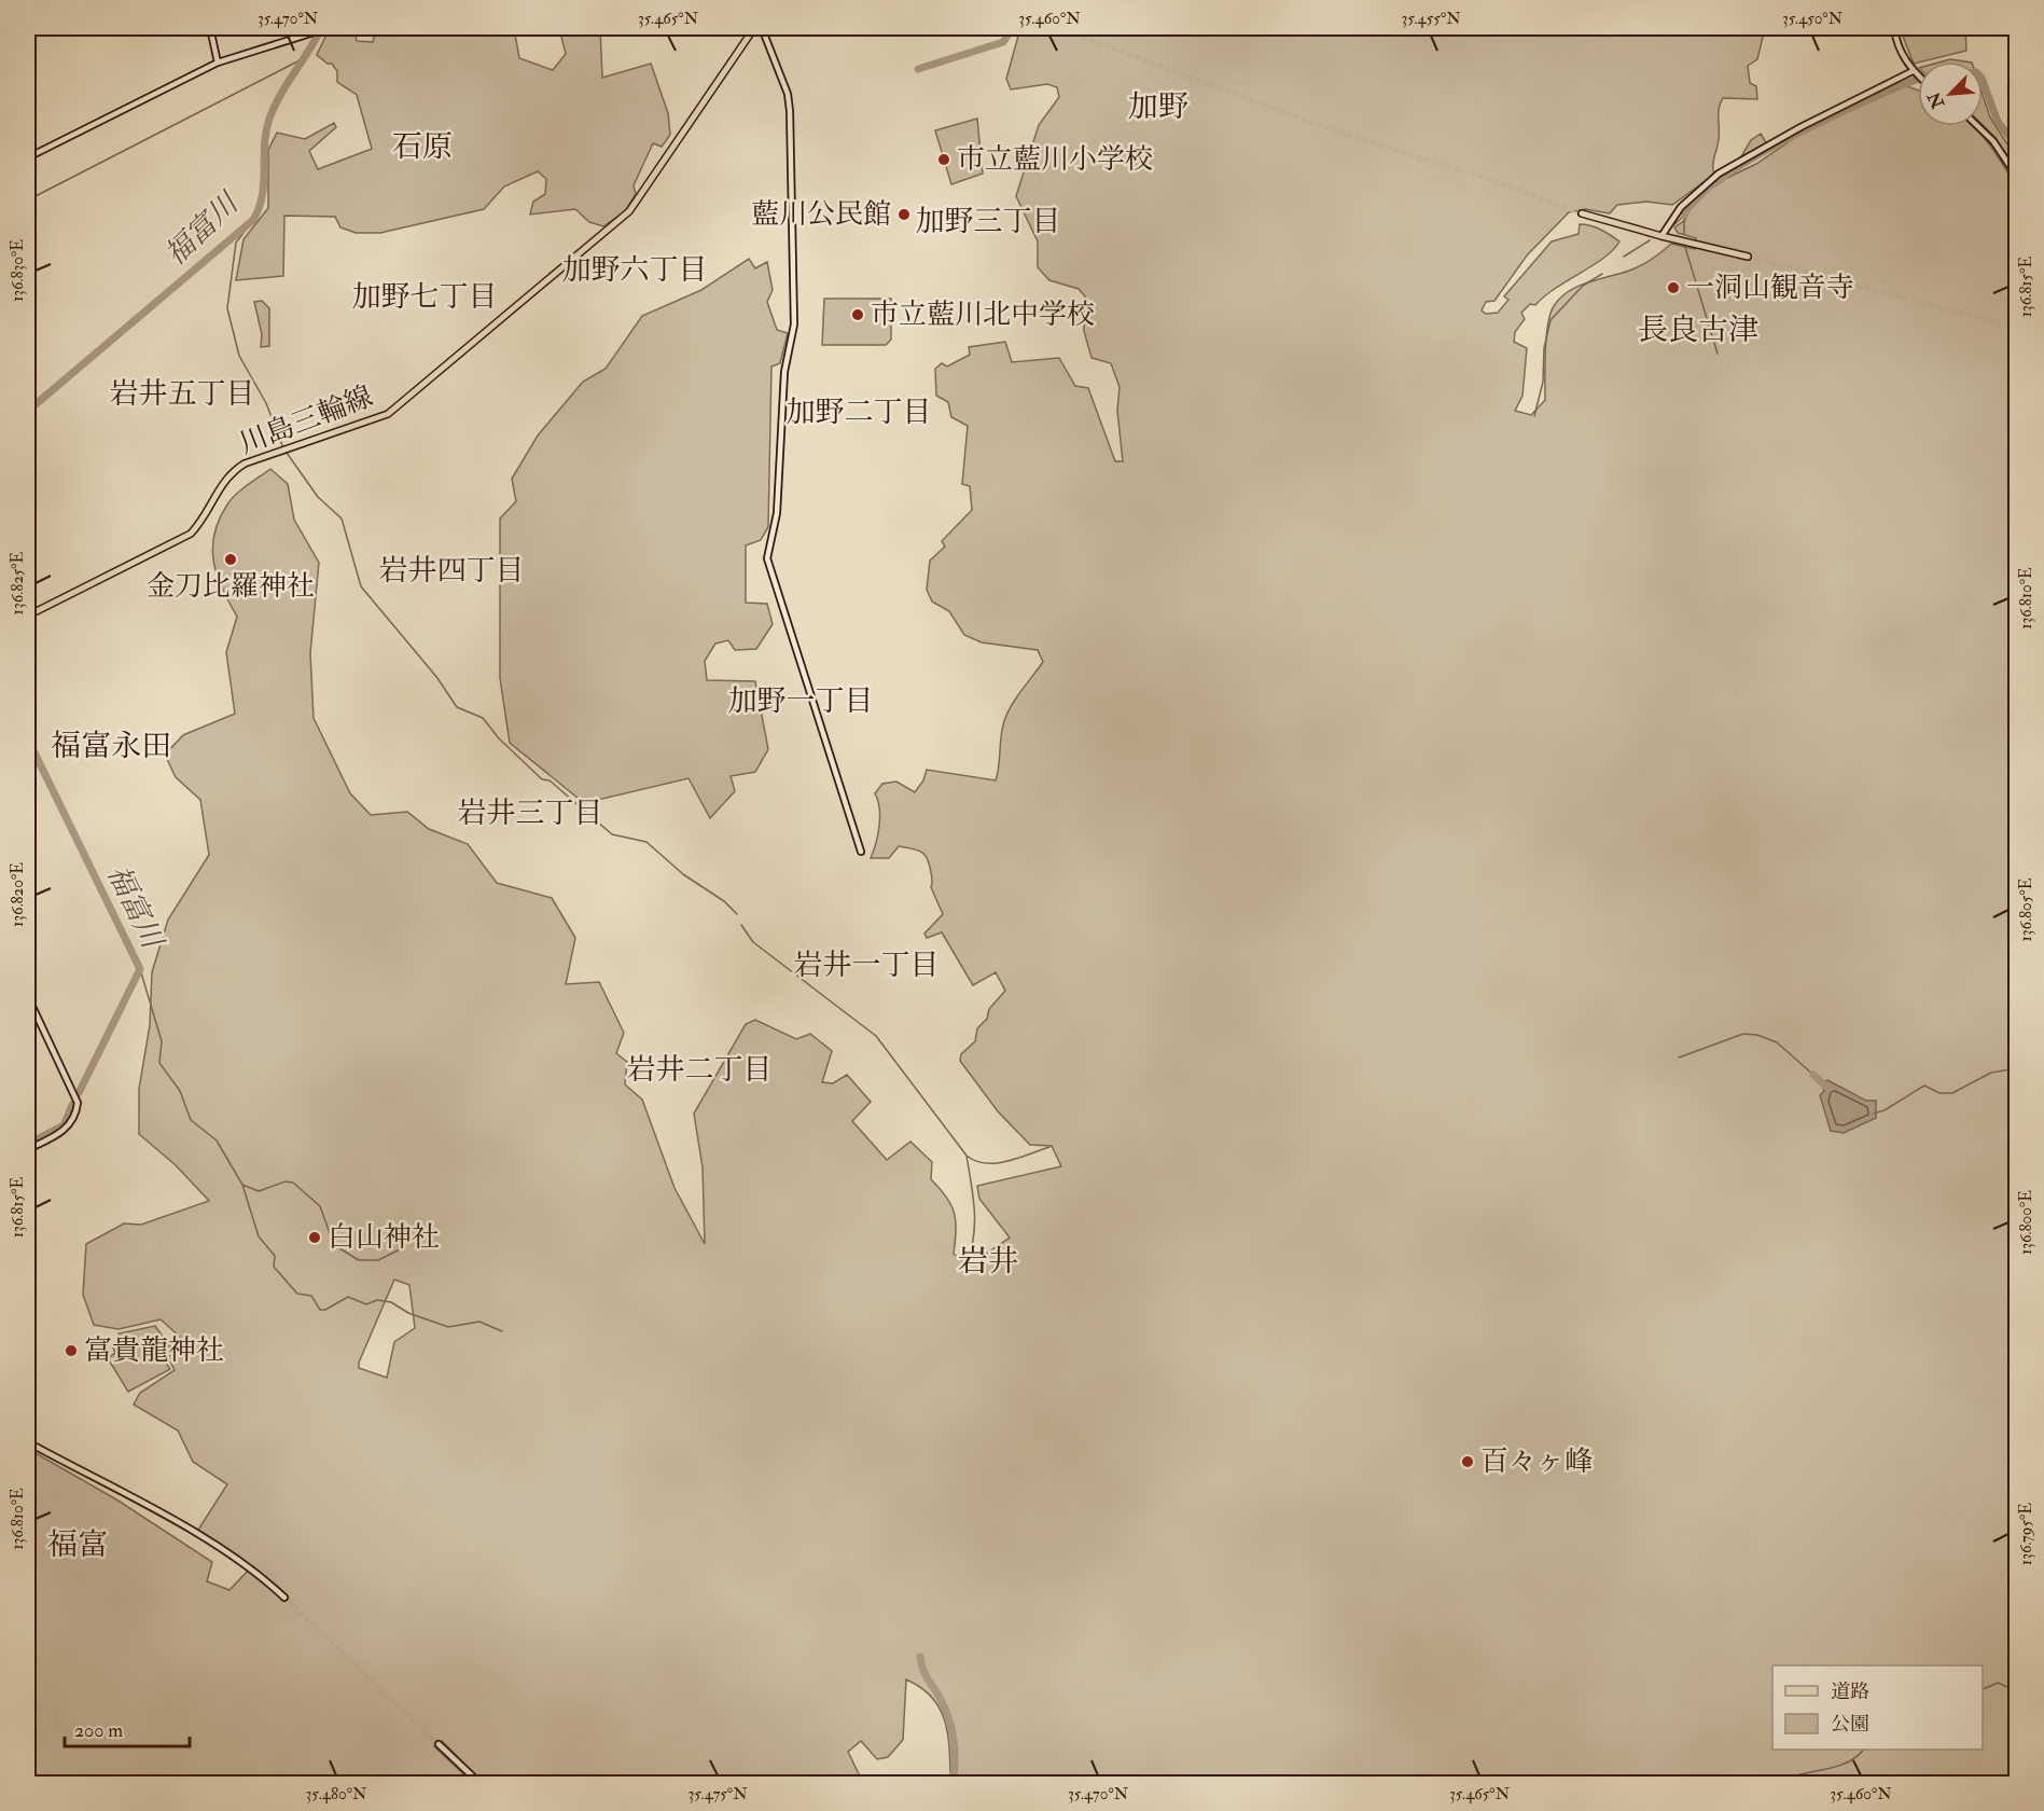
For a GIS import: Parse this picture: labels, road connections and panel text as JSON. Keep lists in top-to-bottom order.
{
  "streets": {
    "main road": ["川島三輪線"]
  },
  "districts": [
    "加野",
    "石原",
    "加野三丁目",
    "加野六丁目",
    "加野七丁目",
    "長良古津",
    "岩井五丁目",
    "加野二丁目",
    "岩井四丁目",
    "加野一丁目",
    "福富永田",
    "岩井三丁目",
    "岩井一丁目",
    "岩井二丁目",
    "岩井",
    "福富"
  ],
  "water": ["福富川"],
  "places": [
    "市立藍川小学校",
    "藍川公民館",
    "一洞山観音寺",
    "市立藍川北中学校",
    "金刀比羅神社",
    "白山神社",
    "富貴龍神社",
    "百々ヶ峰"
  ],
  "legend": ["道路", "公園"],
  "scale_bar": "200 m",
  "north": "bottom left",
  "coordinates": [
    "35.470°N",
    "35.465°N",
    "35.460°N",
    "35.455°N",
    "35.450°N",
    "136.830°E",
    "136.815°E",
    "136.825°E",
    "136.810°E",
    "136.820°E",
    "136.805°E",
    "136.800°E",
    "136.795°E",
    "35.480°N",
    "35.475°N"
  ]
}
